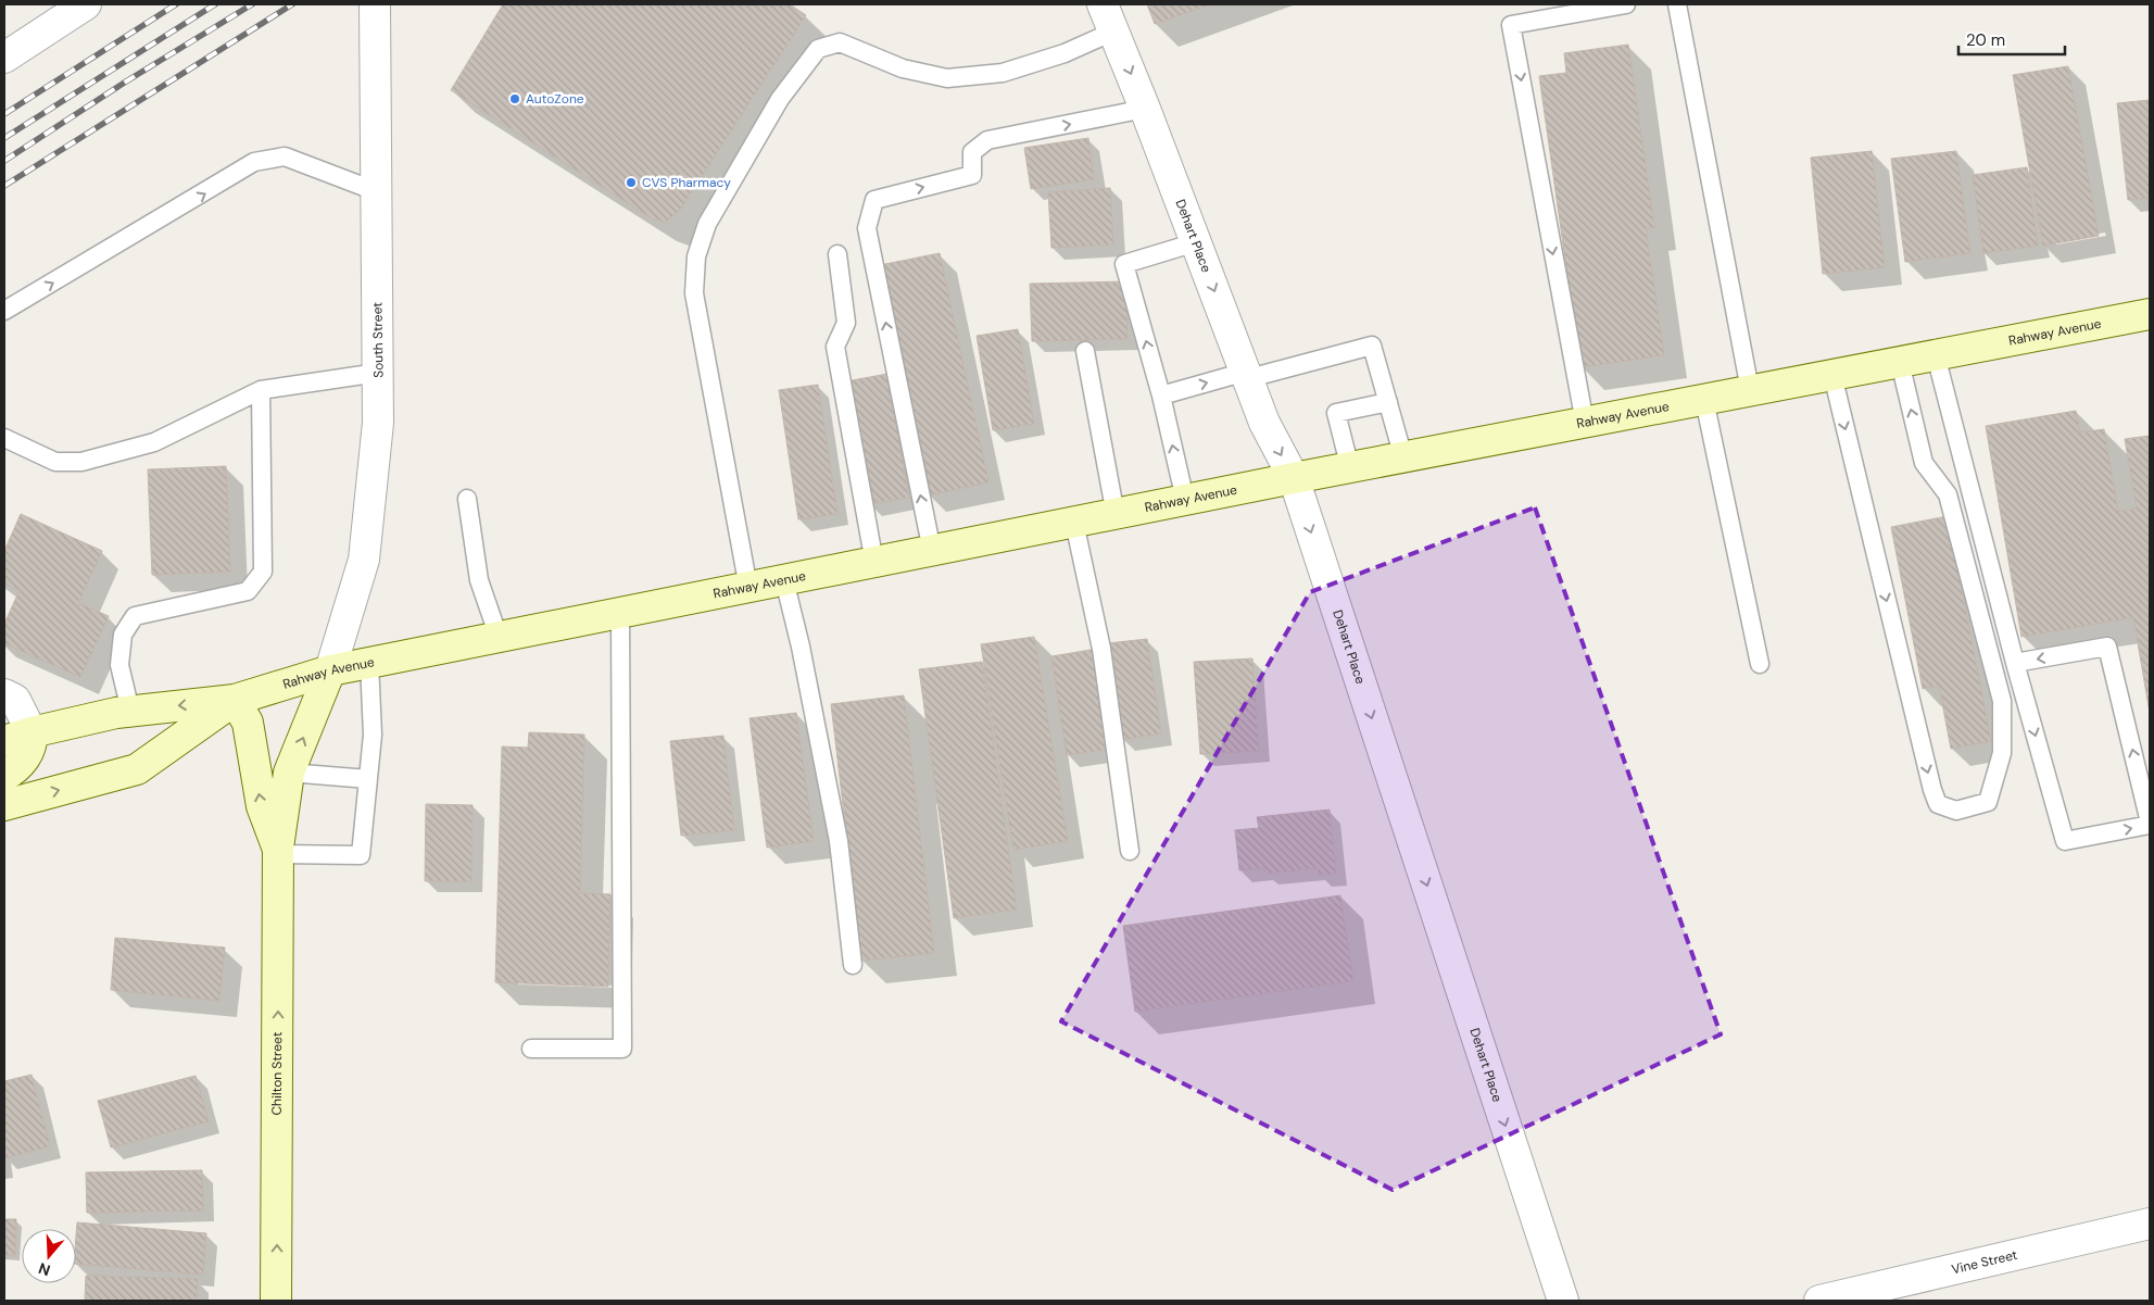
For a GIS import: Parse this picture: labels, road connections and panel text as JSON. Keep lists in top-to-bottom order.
{
  "streets": {
    "main road": ["Rahway Avenue", "Chilton Street"],
    "street": ["Dehart Place", "South Street", "Vine Street"]
  },
  "crossings": [
    ["Dehart Place", "Rahway Avenue"],
    ["Rahway Avenue", "South Street"],
    ["Rahway Avenue", "Chilton Street"],
    ["South Street", "Chilton Street"]
  ],
  "one_way": ["Dehart Place", "Chilton Street"],
  "places": ["AutoZone", "CVS Pharmacy"],
  "scale_bar": "20 m",
  "north": "bottom"
}
